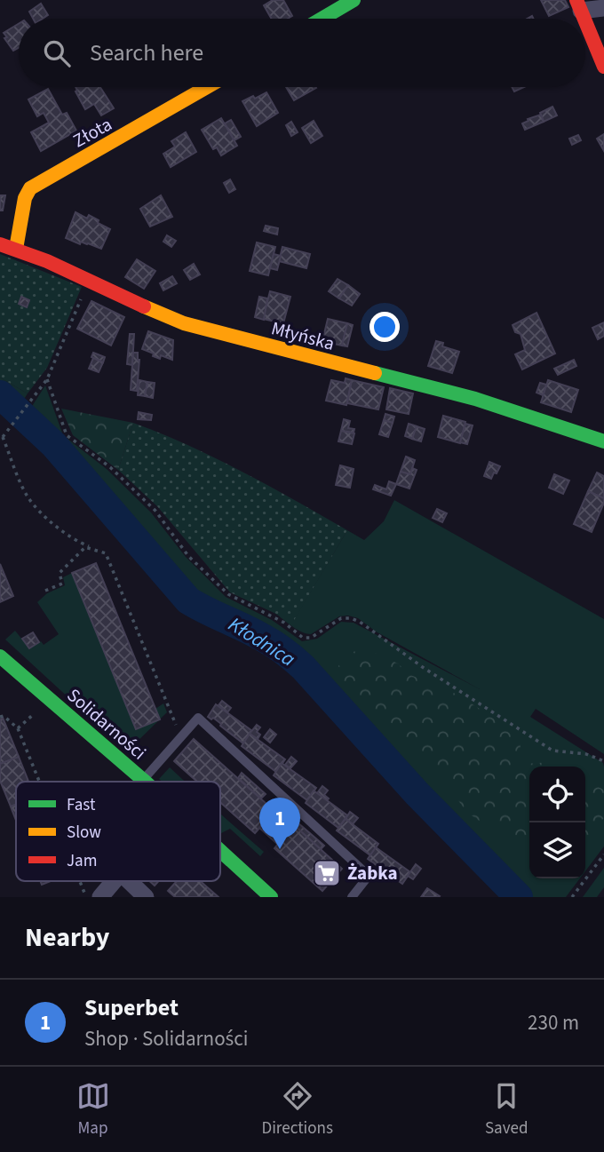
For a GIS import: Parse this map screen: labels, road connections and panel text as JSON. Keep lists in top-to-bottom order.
{
  "streets": {
    "street": ["Złota", "Młyńska", "Solidarności"]
  },
  "crossings": [
    ["Złota", "Młyńska"]
  ],
  "water": ["Kłodnica"],
  "places": {
    "supermarket": ["Żabka"]
  },
  "legend": ["Fast", "Slow", "Jam"],
  "page": {
    "search": "Search here",
    "pins": "1",
    "heading": "Nearby",
    "list": [
      {
        "mark": "1",
        "name": "Superbet",
        "note": "Shop · Solidarności",
        "value": "230 m"
      }
    ],
    "nav": ["Map", "Directions", "Saved"]
  }
}
